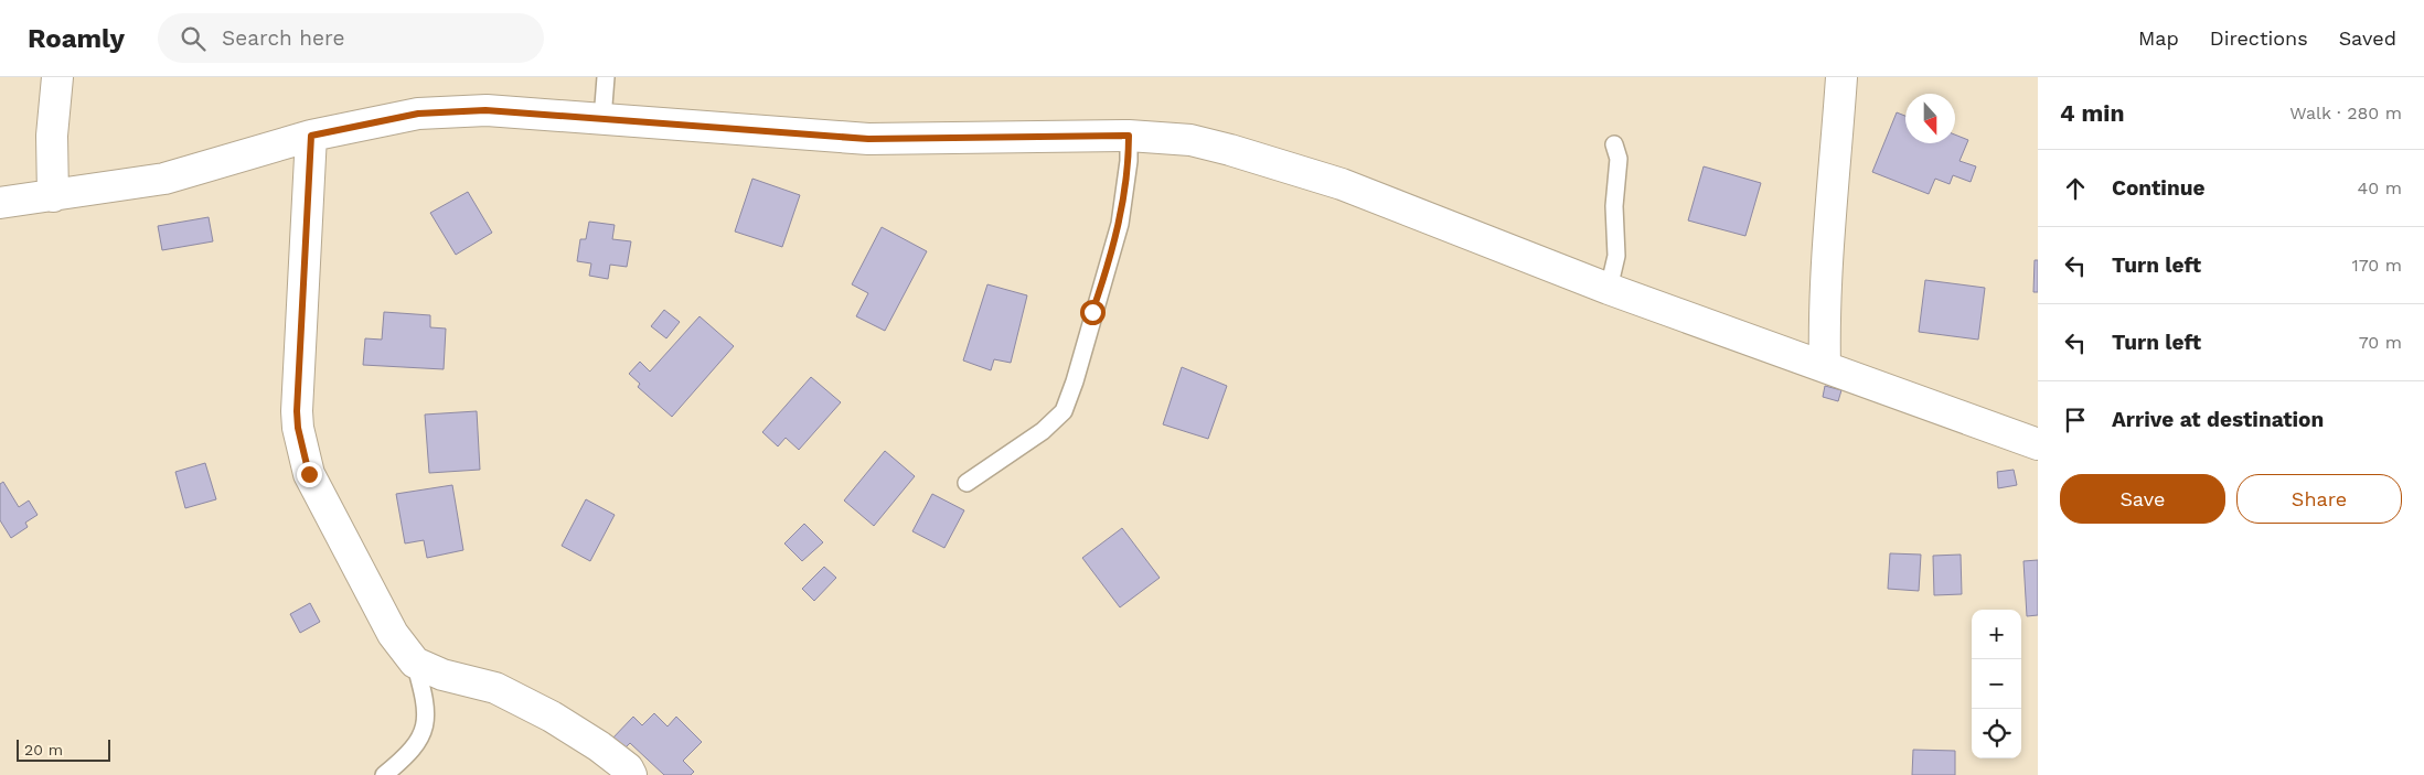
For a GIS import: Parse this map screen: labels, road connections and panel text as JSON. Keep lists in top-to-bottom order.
{
  "scale_bar": "20 m",
  "north": "bottom",
  "page": {
    "header": "Roamly",
    "search": "Search here",
    "nav": ["Map", "Directions", "Saved"],
    "heading": ["4 min", "Walk · 280 m"],
    "list": [
      ["Continue", "40 m"],
      ["Turn left", "170 m"],
      ["Turn left", "70 m"],
      "Arrive at destination"
    ],
    "buttons": ["Save", "Share"],
    "map_buttons": ["+", "−"],
    "scale": "20 m"
  }
}
